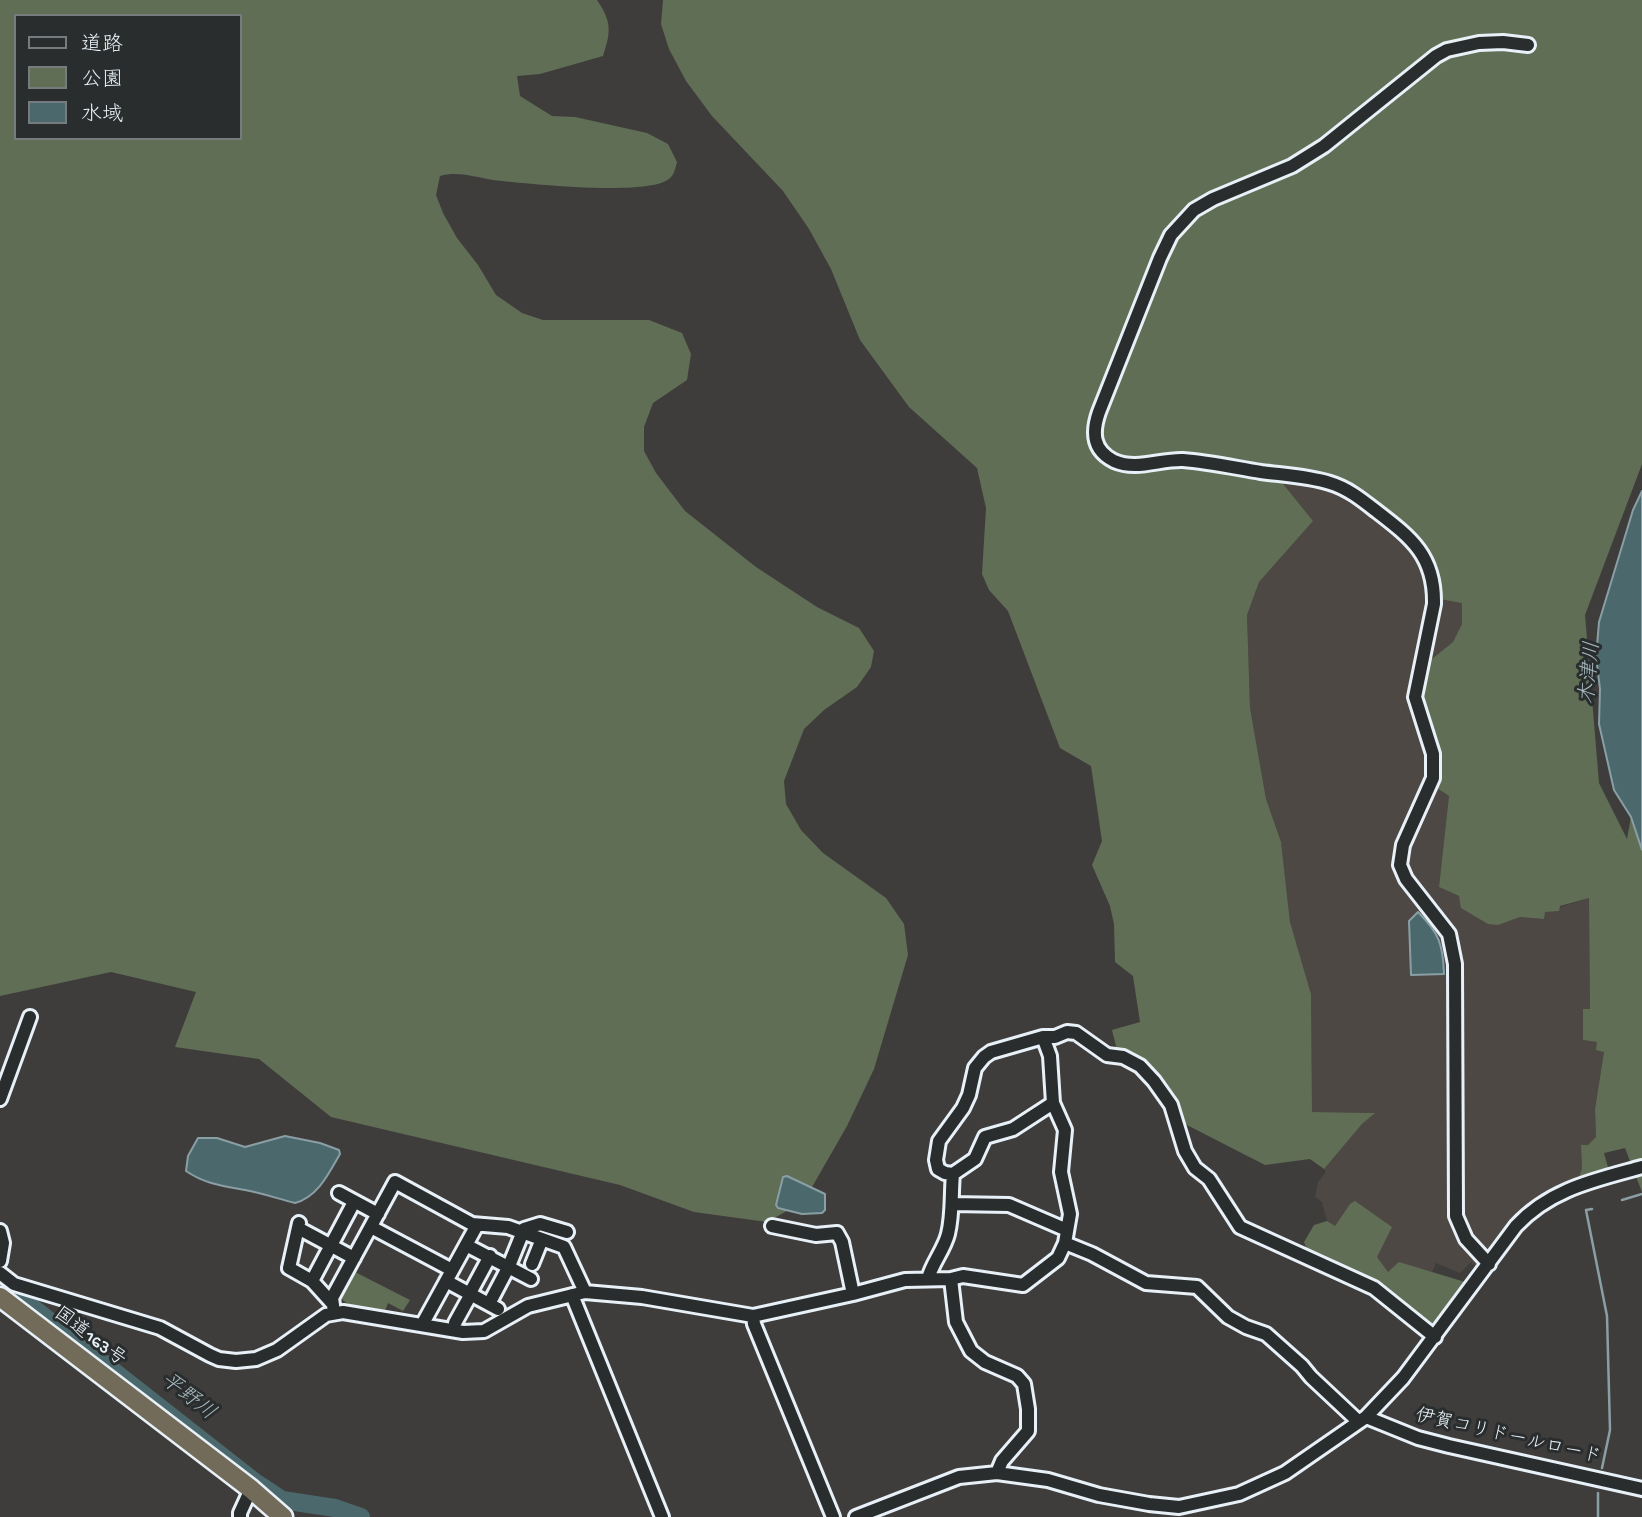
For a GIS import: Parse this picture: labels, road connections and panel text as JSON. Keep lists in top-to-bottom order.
{
  "streets": {
    "highway": ["国道163号"],
    "street": ["伊賀コリドールロード"]
  },
  "water": ["木津川", "平野川"],
  "legend": ["道路", "公園", "水域"]
}
